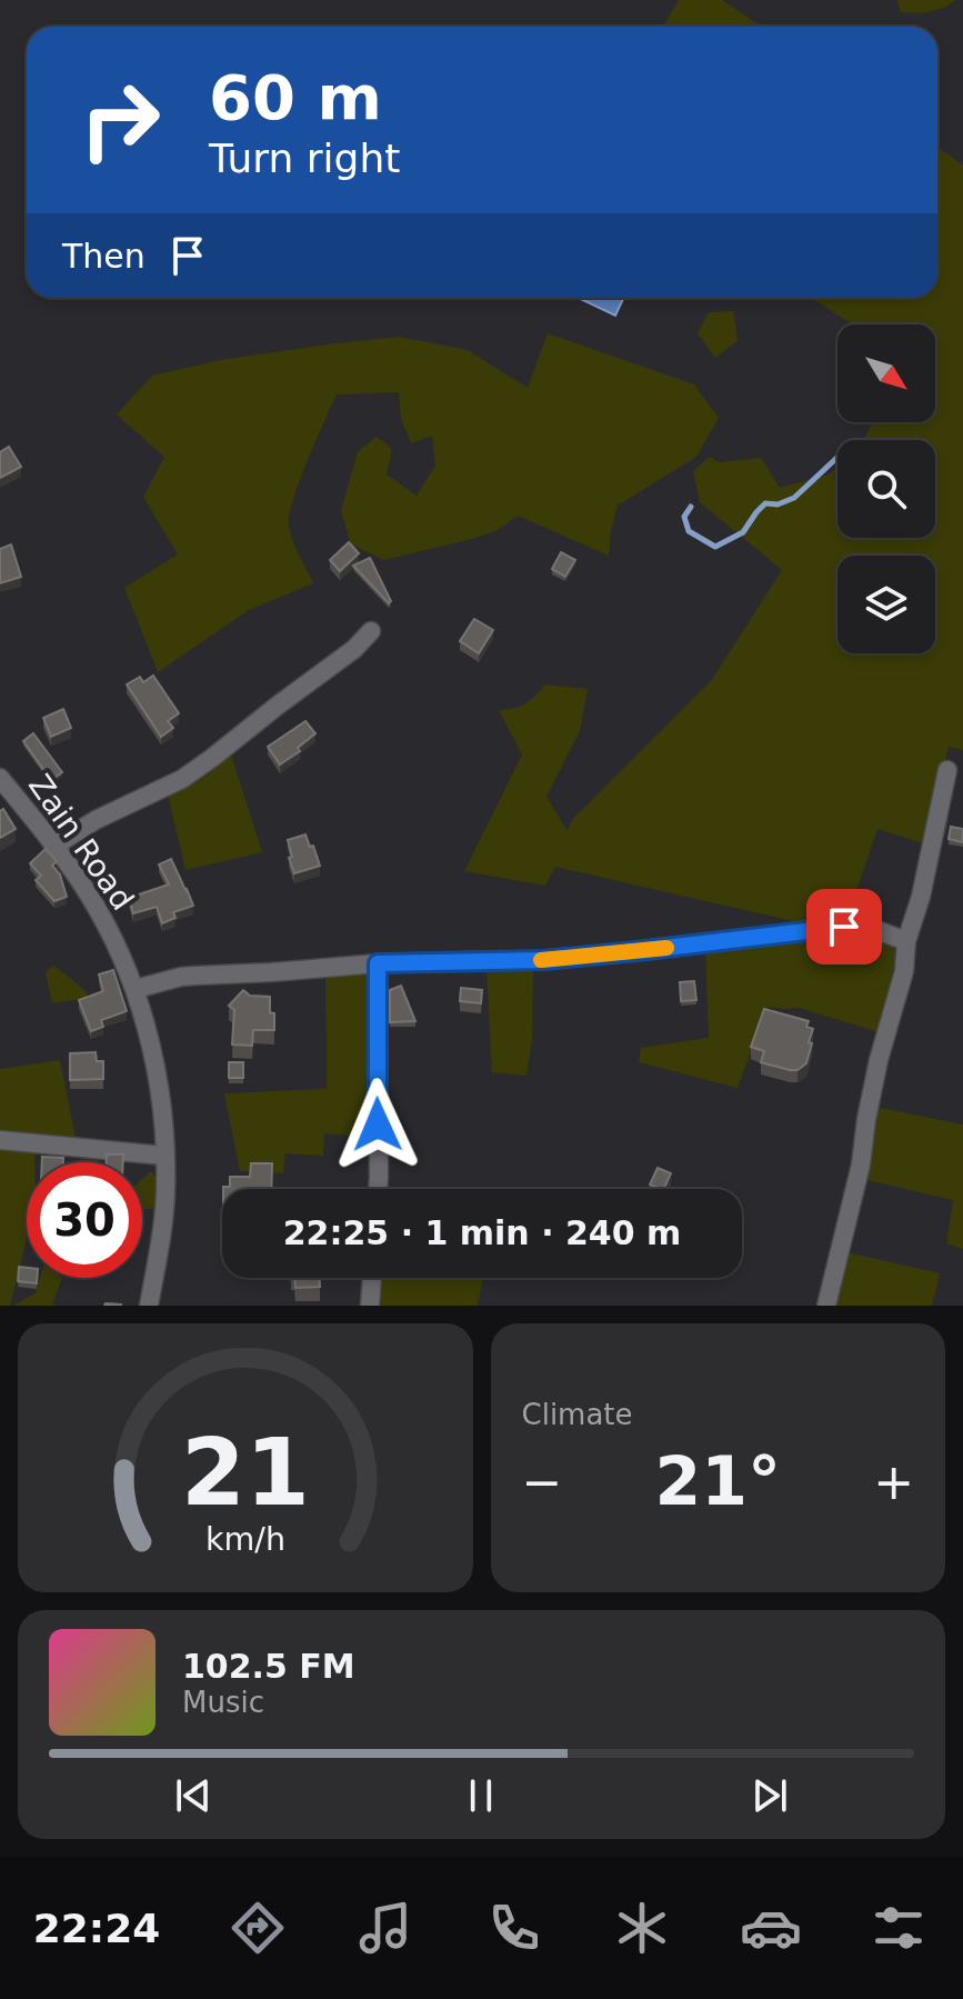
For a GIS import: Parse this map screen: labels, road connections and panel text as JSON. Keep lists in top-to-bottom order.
{
  "streets": {
    "street": ["Zain Road"]
  },
  "north": "bottom right",
  "page": {
    "turn": ["60 m", "Turn right"],
    "then": "Then",
    "limit": "30",
    "trip": "22:25 · 1 min · 240 m",
    "tile": "Climate",
    "heat": ["−", "21°", "+"],
    "song": ["102.5 FM", "Music"],
    "tabs": "22:24",
    "gauge": ["21", "km/h"]
  }
}
